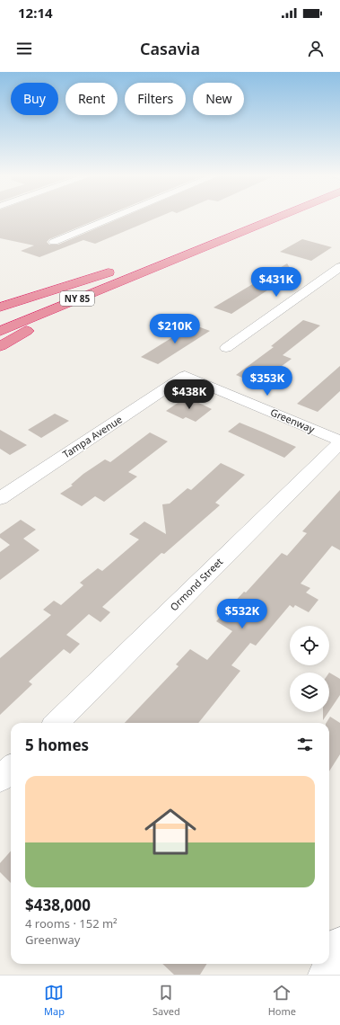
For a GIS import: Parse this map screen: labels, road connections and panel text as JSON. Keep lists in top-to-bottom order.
{
  "streets": {
    "highway": ["NY 85"],
    "street": ["Greenway", "Tampa Avenue", "Ormond Street"]
  },
  "crossings": [
    ["Greenway", "Tampa Avenue"],
    ["Greenway", "Ormond Street"]
  ],
  "page": {
    "status": "12:14",
    "header": "Casavia",
    "chip": [
      "Buy",
      "Rent",
      "Filters",
      "New"
    ],
    "price": [
      "$431K",
      "$210K",
      "$353K",
      "$438K",
      "$532K"
    ],
    "heading": "5 homes",
    "list": [
      {
        "name": "$438,000",
        "note": "4 rooms · 152 m² · Greenway"
      }
    ],
    "tabs": ["Map", "Saved", "Home"]
  }
}
